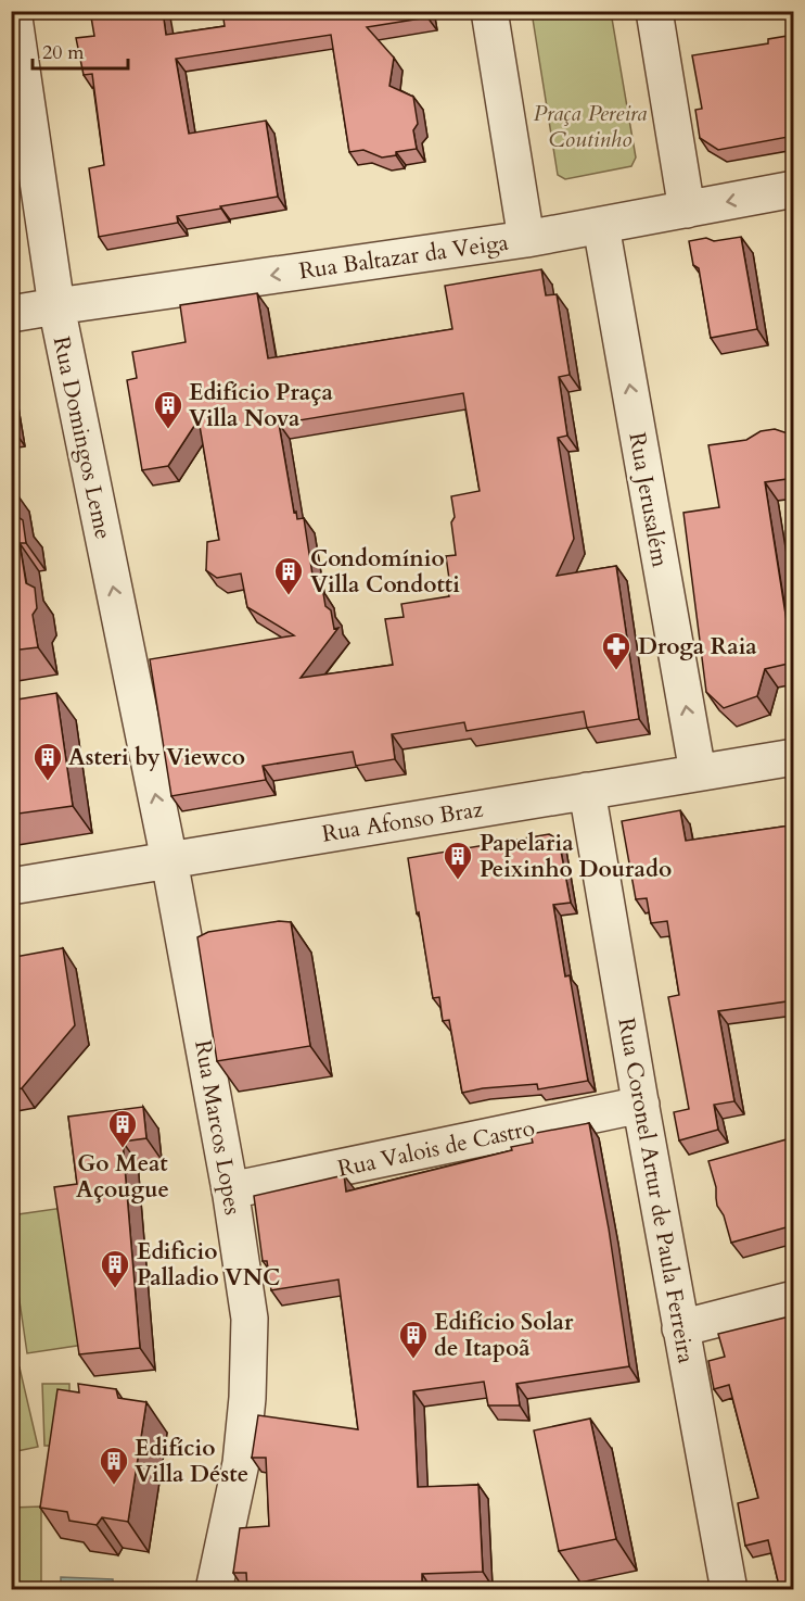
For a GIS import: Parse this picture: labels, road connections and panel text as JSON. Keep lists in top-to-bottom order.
{
  "streets": {
    "street": [
      "Rua Baltazar da Veiga",
      "Rua Domingos Leme",
      "Rua Jerusalém",
      "Rua Afonso Braz",
      "Rua Marcos Lopes",
      "Rua Valois de Castro",
      "Rua Coronel Artur de Paula Ferreira"
    ]
  },
  "crossings": [
    ["Rua Baltazar da Veiga", "Rua Domingos Leme"],
    ["Rua Baltazar da Veiga", "Rua Jerusalém"],
    ["Rua Domingos Leme", "Rua Afonso Braz"],
    ["Rua Domingos Leme", "Rua Marcos Lopes"],
    ["Rua Jerusalém", "Rua Afonso Braz"],
    ["Rua Afonso Braz", "Rua Marcos Lopes"],
    ["Rua Afonso Braz", "Rua Coronel Artur de Paula Ferreira"],
    ["Rua Marcos Lopes", "Rua Valois de Castro"],
    ["Rua Valois de Castro", "Rua Coronel Artur de Paula Ferreira"]
  ],
  "one_way": ["Rua Baltazar da Veiga", "Rua Domingos Leme", "Rua Jerusalém"],
  "parks": ["Praça Pereira Coutinho"],
  "places": {
    "building": [
      "Edifício Praça Villa Nova",
      "Condomínio Villa Condotti",
      "Asteri by Viewco",
      "Papelaria Peixinho Dourado",
      "Go Meat Açougue",
      "Edificio Palladio VNC",
      "Edifício Solar de Itapoã",
      "Edifício Villa Déste"
    ],
    "pharmacy": ["Droga Raia"]
  },
  "scale_bar": "20 m"
}
